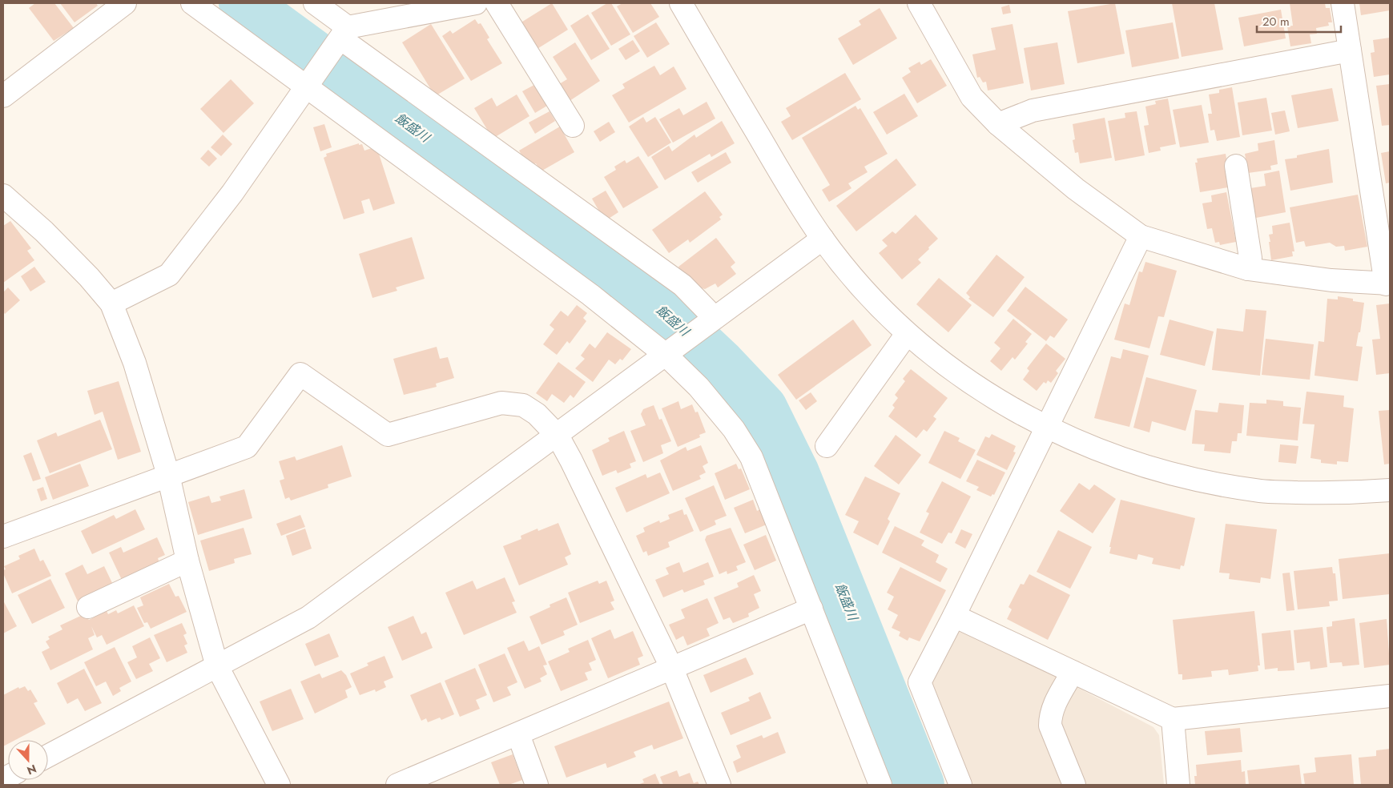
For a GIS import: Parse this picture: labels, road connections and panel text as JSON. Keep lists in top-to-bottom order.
{
  "water": ["飯盛川"],
  "scale_bar": "20 m",
  "north": "bottom"
}
